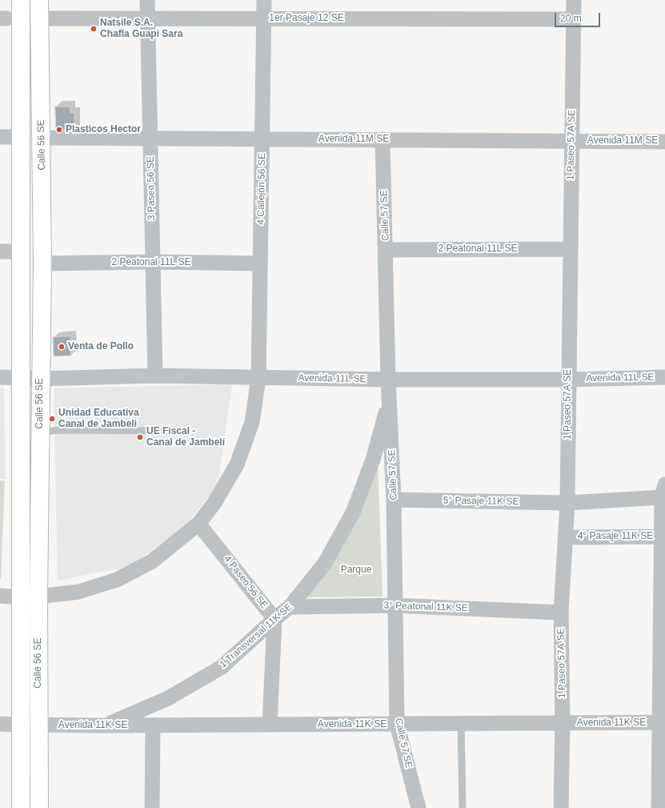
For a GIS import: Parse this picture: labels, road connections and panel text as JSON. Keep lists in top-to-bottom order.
{
  "streets": {
    "main road": ["Calle 56 SE"],
    "street": [
      "1er Pasaje 12 SE",
      "Avenida 11M SE",
      "1 Paseo 57A SE",
      "3 Paseo 56 SE",
      "4 Callejón 56 SE",
      "Calle 57 SE",
      "2 Peatonal 11L SE",
      "Avenida 11L SE",
      "5° Pasaje 11K SE",
      "4° Pasaje 11K SE",
      "4 Paseo 56 SE",
      "3° Peatonal 11K SE",
      "1 Transversal 11K SE",
      "Avenida 11K SE"
    ]
  },
  "crossings": [
    ["1er Pasaje 12 SE", "Calle 56 SE"],
    ["1er Pasaje 12 SE", "1 Paseo 57A SE"],
    ["1er Pasaje 12 SE", "3 Paseo 56 SE"],
    ["1er Pasaje 12 SE", "4 Callejón 56 SE"],
    ["Avenida 11M SE", "Calle 56 SE"],
    ["Avenida 11M SE", "1 Paseo 57A SE"],
    ["Avenida 11M SE", "3 Paseo 56 SE"],
    ["Avenida 11M SE", "4 Callejón 56 SE"],
    ["Avenida 11M SE", "Calle 57 SE"],
    ["Calle 56 SE", "4 Callejón 56 SE"],
    ["Calle 56 SE", "2 Peatonal 11L SE"],
    ["Calle 56 SE", "Avenida 11L SE"],
    ["Calle 56 SE", "Avenida 11K SE"],
    ["1 Paseo 57A SE", "2 Peatonal 11L SE"],
    ["1 Paseo 57A SE", "Avenida 11L SE"],
    ["1 Paseo 57A SE", "5° Pasaje 11K SE"],
    ["1 Paseo 57A SE", "4° Pasaje 11K SE"],
    ["1 Paseo 57A SE", "3° Peatonal 11K SE"],
    ["1 Paseo 57A SE", "Avenida 11K SE"],
    ["3 Paseo 56 SE", "2 Peatonal 11L SE"],
    ["3 Paseo 56 SE", "Avenida 11L SE"],
    ["4 Callejón 56 SE", "2 Peatonal 11L SE"],
    ["4 Callejón 56 SE", "Avenida 11L SE"],
    ["4 Callejón 56 SE", "4 Paseo 56 SE"],
    ["Calle 57 SE", "2 Peatonal 11L SE"],
    ["Calle 57 SE", "Avenida 11L SE"],
    ["Calle 57 SE", "5° Pasaje 11K SE"],
    ["Calle 57 SE", "3° Peatonal 11K SE"],
    ["Calle 57 SE", "1 Transversal 11K SE"],
    ["Calle 57 SE", "Avenida 11K SE"],
    ["4 Paseo 56 SE", "1 Transversal 11K SE"],
    ["3° Peatonal 11K SE", "1 Transversal 11K SE"],
    ["1 Transversal 11K SE", "Avenida 11K SE"]
  ],
  "parks": ["Parque"],
  "places": [
    "Natsile S.A. Chafla Guapi Sara",
    "Plasticos Hector",
    "Venta de Pollo",
    "Unidad Educativa Canal de Jambeli",
    "UE Fiscal - Canal de Jambelí"
  ],
  "scale_bar": "20 m"
}
